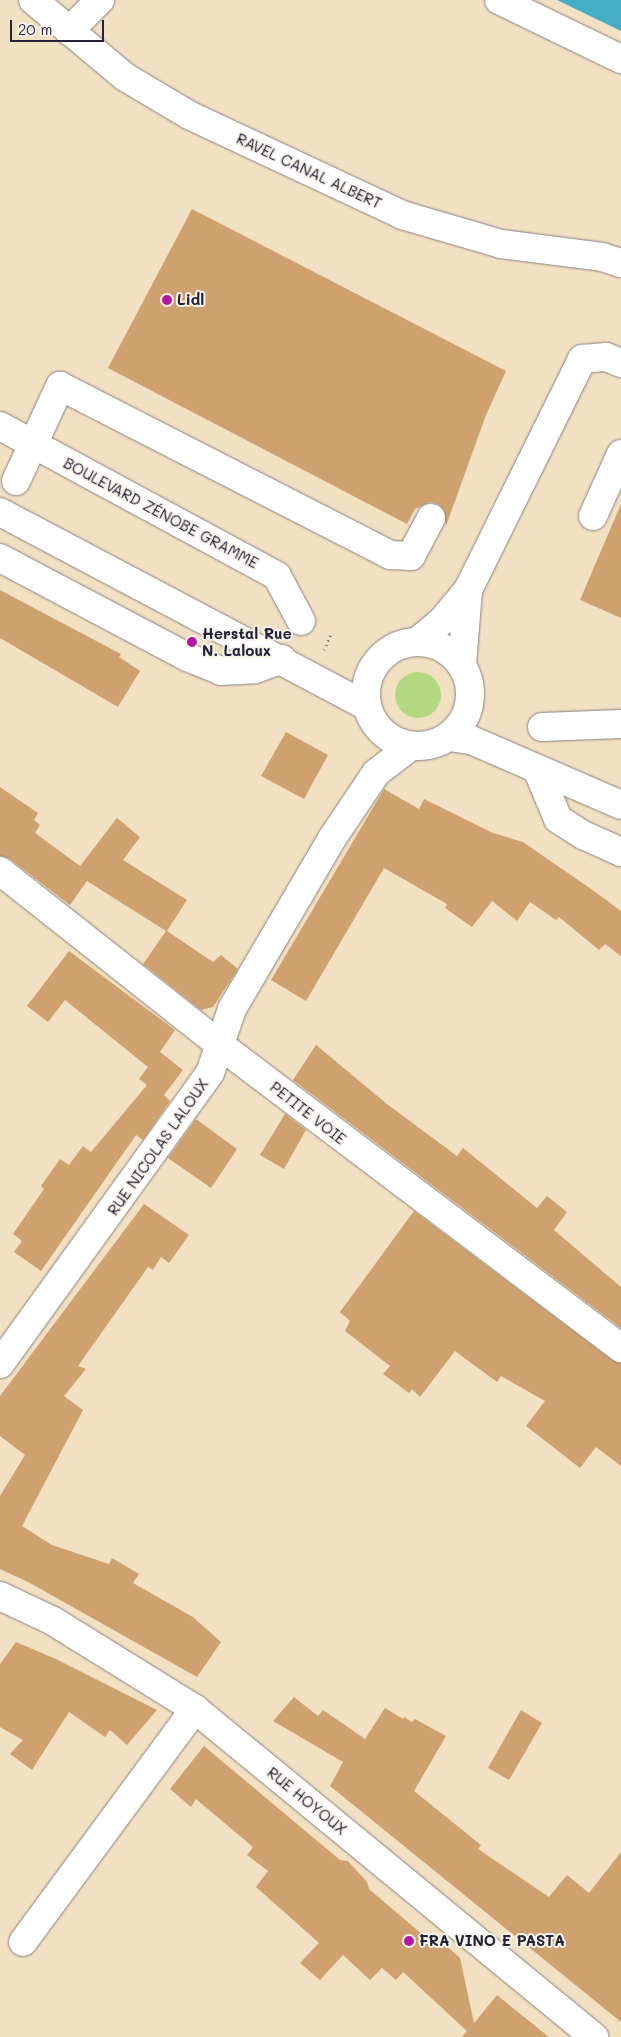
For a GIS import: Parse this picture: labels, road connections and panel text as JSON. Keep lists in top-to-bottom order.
{
  "streets": {
    "street": [
      "RAVEL CANAL ALBERT",
      "BOULEVARD ZÉNOBE GRAMME",
      "PETITE VOIE",
      "RUE NICOLAS LALOUX",
      "RUE HOYOUX"
    ]
  },
  "crossings": [
    ["PETITE VOIE", "RUE NICOLAS LALOUX"]
  ],
  "places": ["Lidl", "Herstal Rue N. Laloux", "FRA VINO E PASTA"],
  "scale_bar": "20 m"
}
